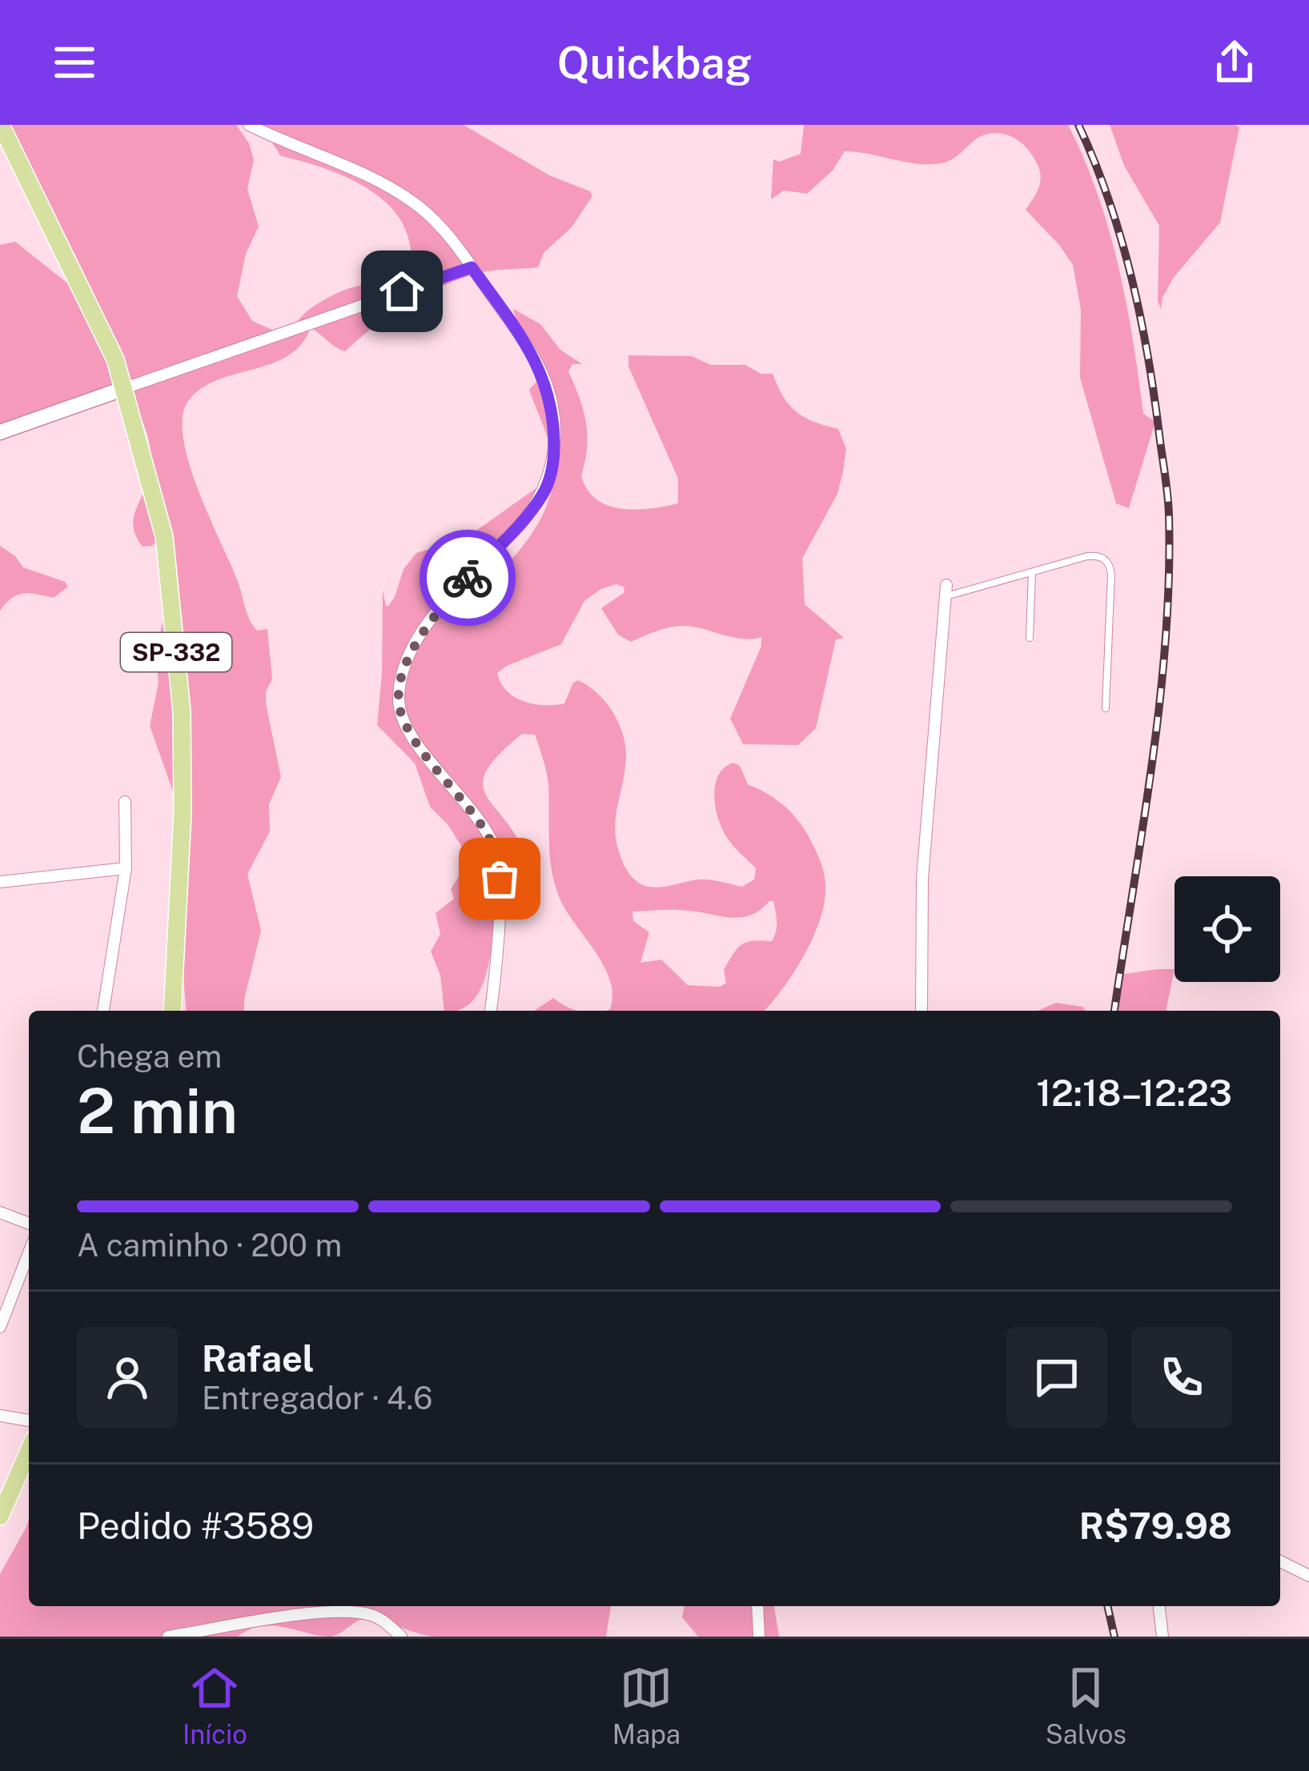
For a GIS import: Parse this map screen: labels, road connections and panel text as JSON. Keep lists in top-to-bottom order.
{
  "streets": {
    "main road": ["SP-332"]
  },
  "page": {
    "header": "Quickbag",
    "heading": ["2 min", "Chega em", "12:18–12:23"],
    "panel": [
      "Rafael",
      "Entregador · 4.6",
      "Pedido #3589",
      "R$79.98"
    ],
    "bar": "A caminho · 200 m",
    "tabs": ["Início", "Mapa", "Salvos"]
  }
}
